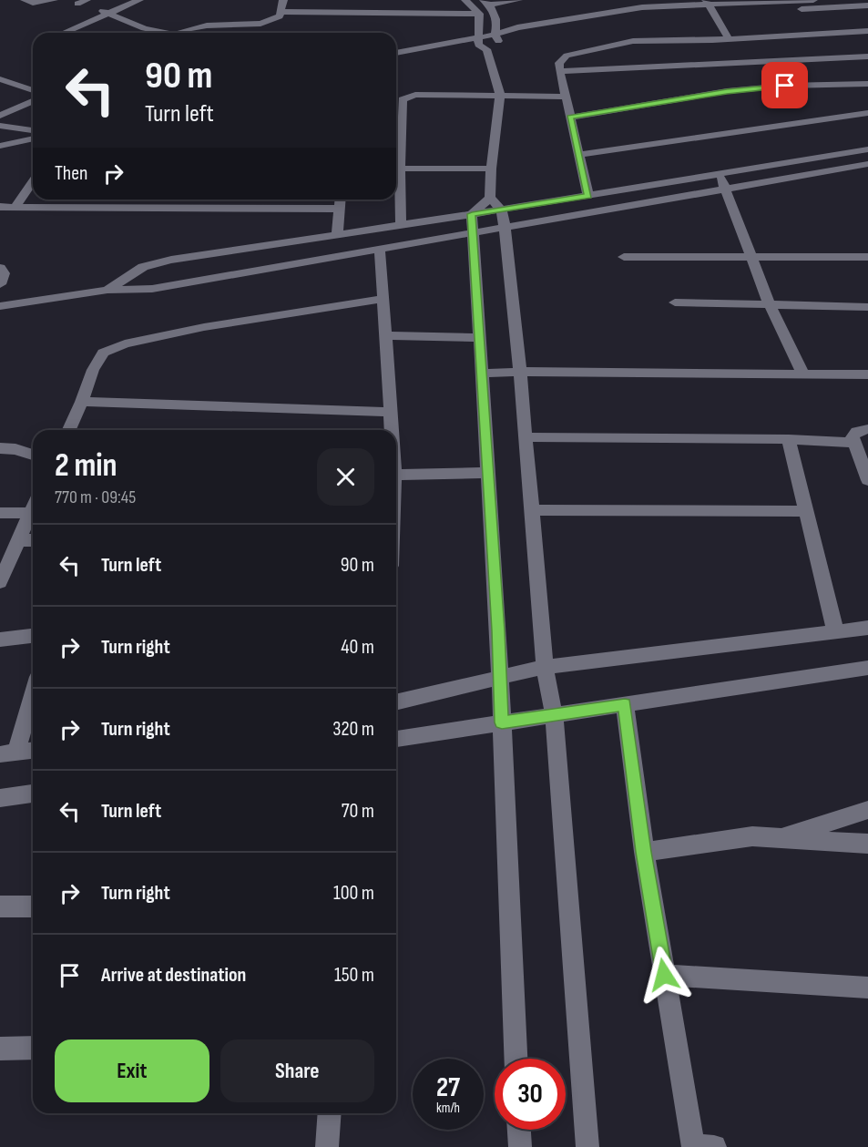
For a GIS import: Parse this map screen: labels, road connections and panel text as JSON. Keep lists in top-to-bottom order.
{
  "page": {
    "turn": ["90 m", "Turn left"],
    "then": "Then",
    "heading": ["2 min", "770 m · 09:45"],
    "list": [
      {
        "name": "Turn left",
        "value": "90 m"
      },
      {
        "name": "Turn right",
        "value": "40 m"
      },
      {
        "name": "Turn right",
        "value": "320 m"
      },
      {
        "name": "Turn left",
        "value": "70 m"
      },
      {
        "name": "Turn right",
        "value": "100 m"
      },
      {
        "name": "Arrive at destination",
        "value": "150 m"
      }
    ],
    "buttons": ["Exit", "Share"],
    "speed": "27 km/h",
    "limit": "30"
  }
}
